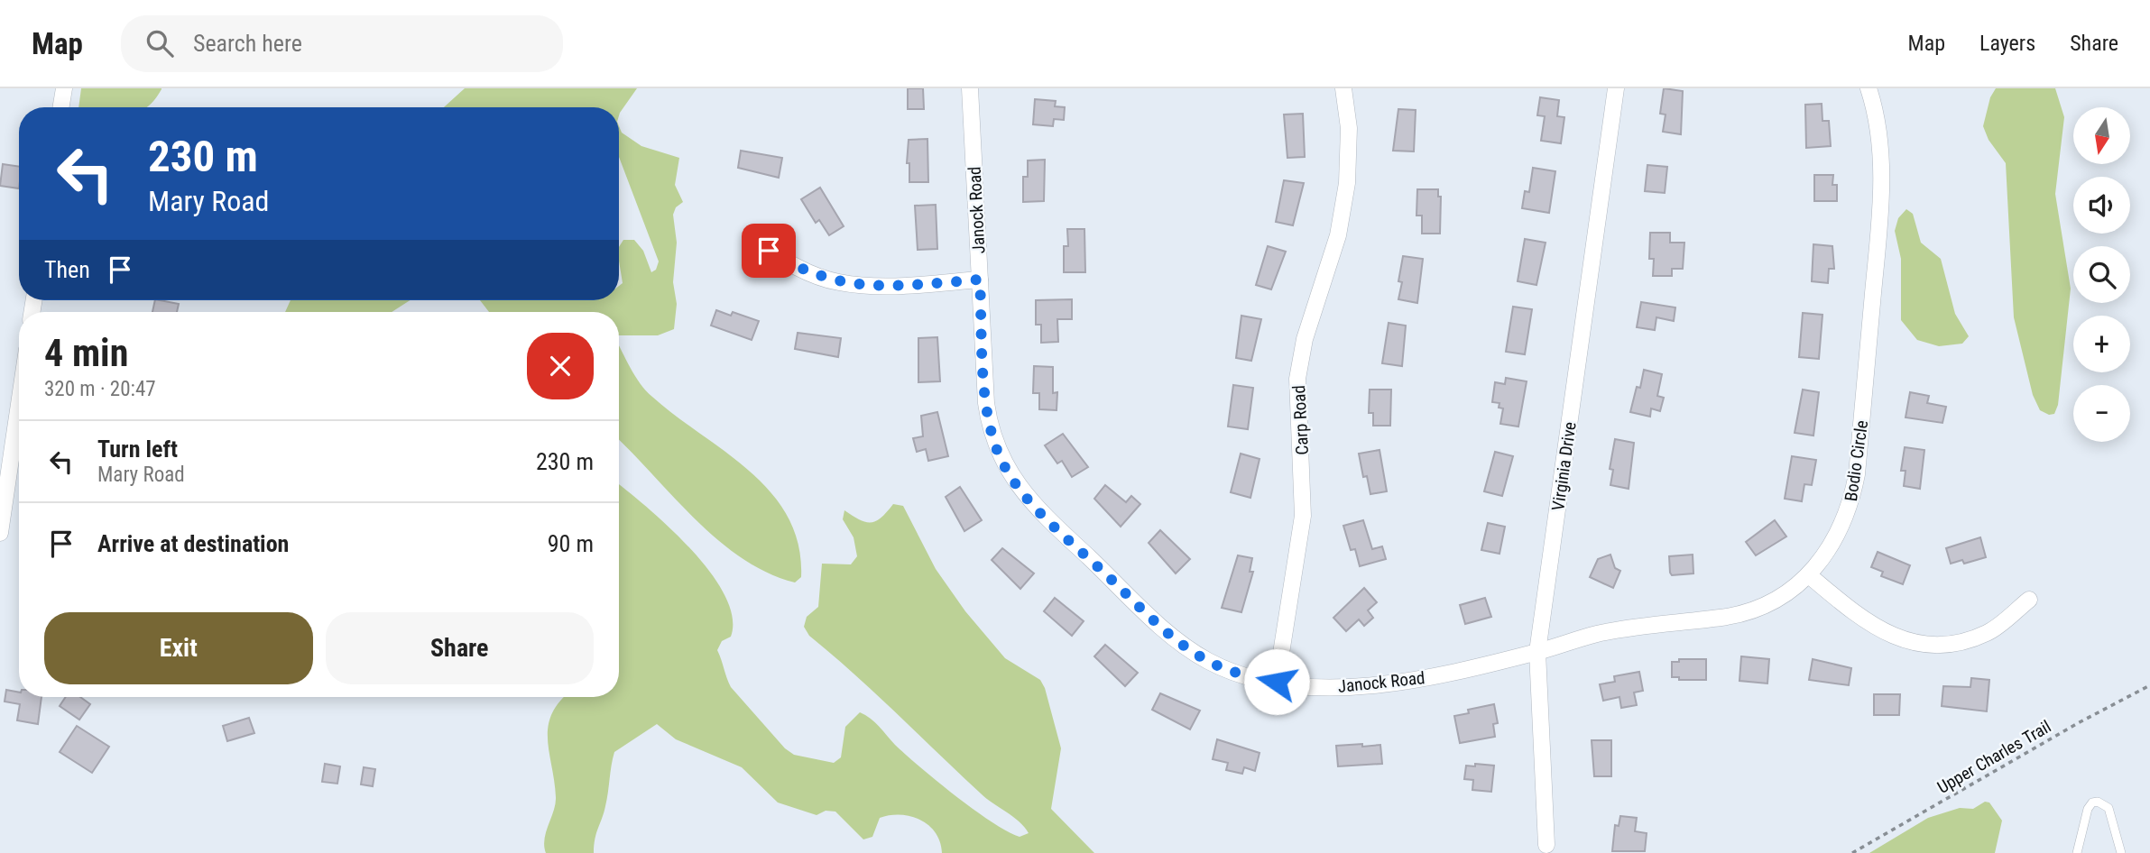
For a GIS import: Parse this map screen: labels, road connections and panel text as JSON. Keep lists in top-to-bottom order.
{
  "streets": {
    "street": [
      "Janock Road",
      "Carp Road",
      "Bodio Circle",
      "Virginia Drive"
    ],
    "path": ["Upper Charles Trail"]
  },
  "crossings": [
    ["Janock Road", "Carp Road"],
    ["Janock Road", "Bodio Circle"],
    ["Janock Road", "Virginia Drive"],
    ["Bodio Circle", "Virginia Drive"]
  ],
  "north": "bottom",
  "page": {
    "header": "Map",
    "search": "Search here",
    "nav": ["Map", "Layers", "Share"],
    "map_buttons": ["+", "−"],
    "turn": ["230 m", "Mary Road"],
    "then": "Then",
    "heading": ["4 min", "320 m · 20:47"],
    "list": [
      {
        "name": "Turn left",
        "note": "Mary Road",
        "value": "230 m"
      },
      {
        "name": "Arrive at destination",
        "value": "90 m"
      }
    ],
    "buttons": ["Exit", "Share"]
  }
}
